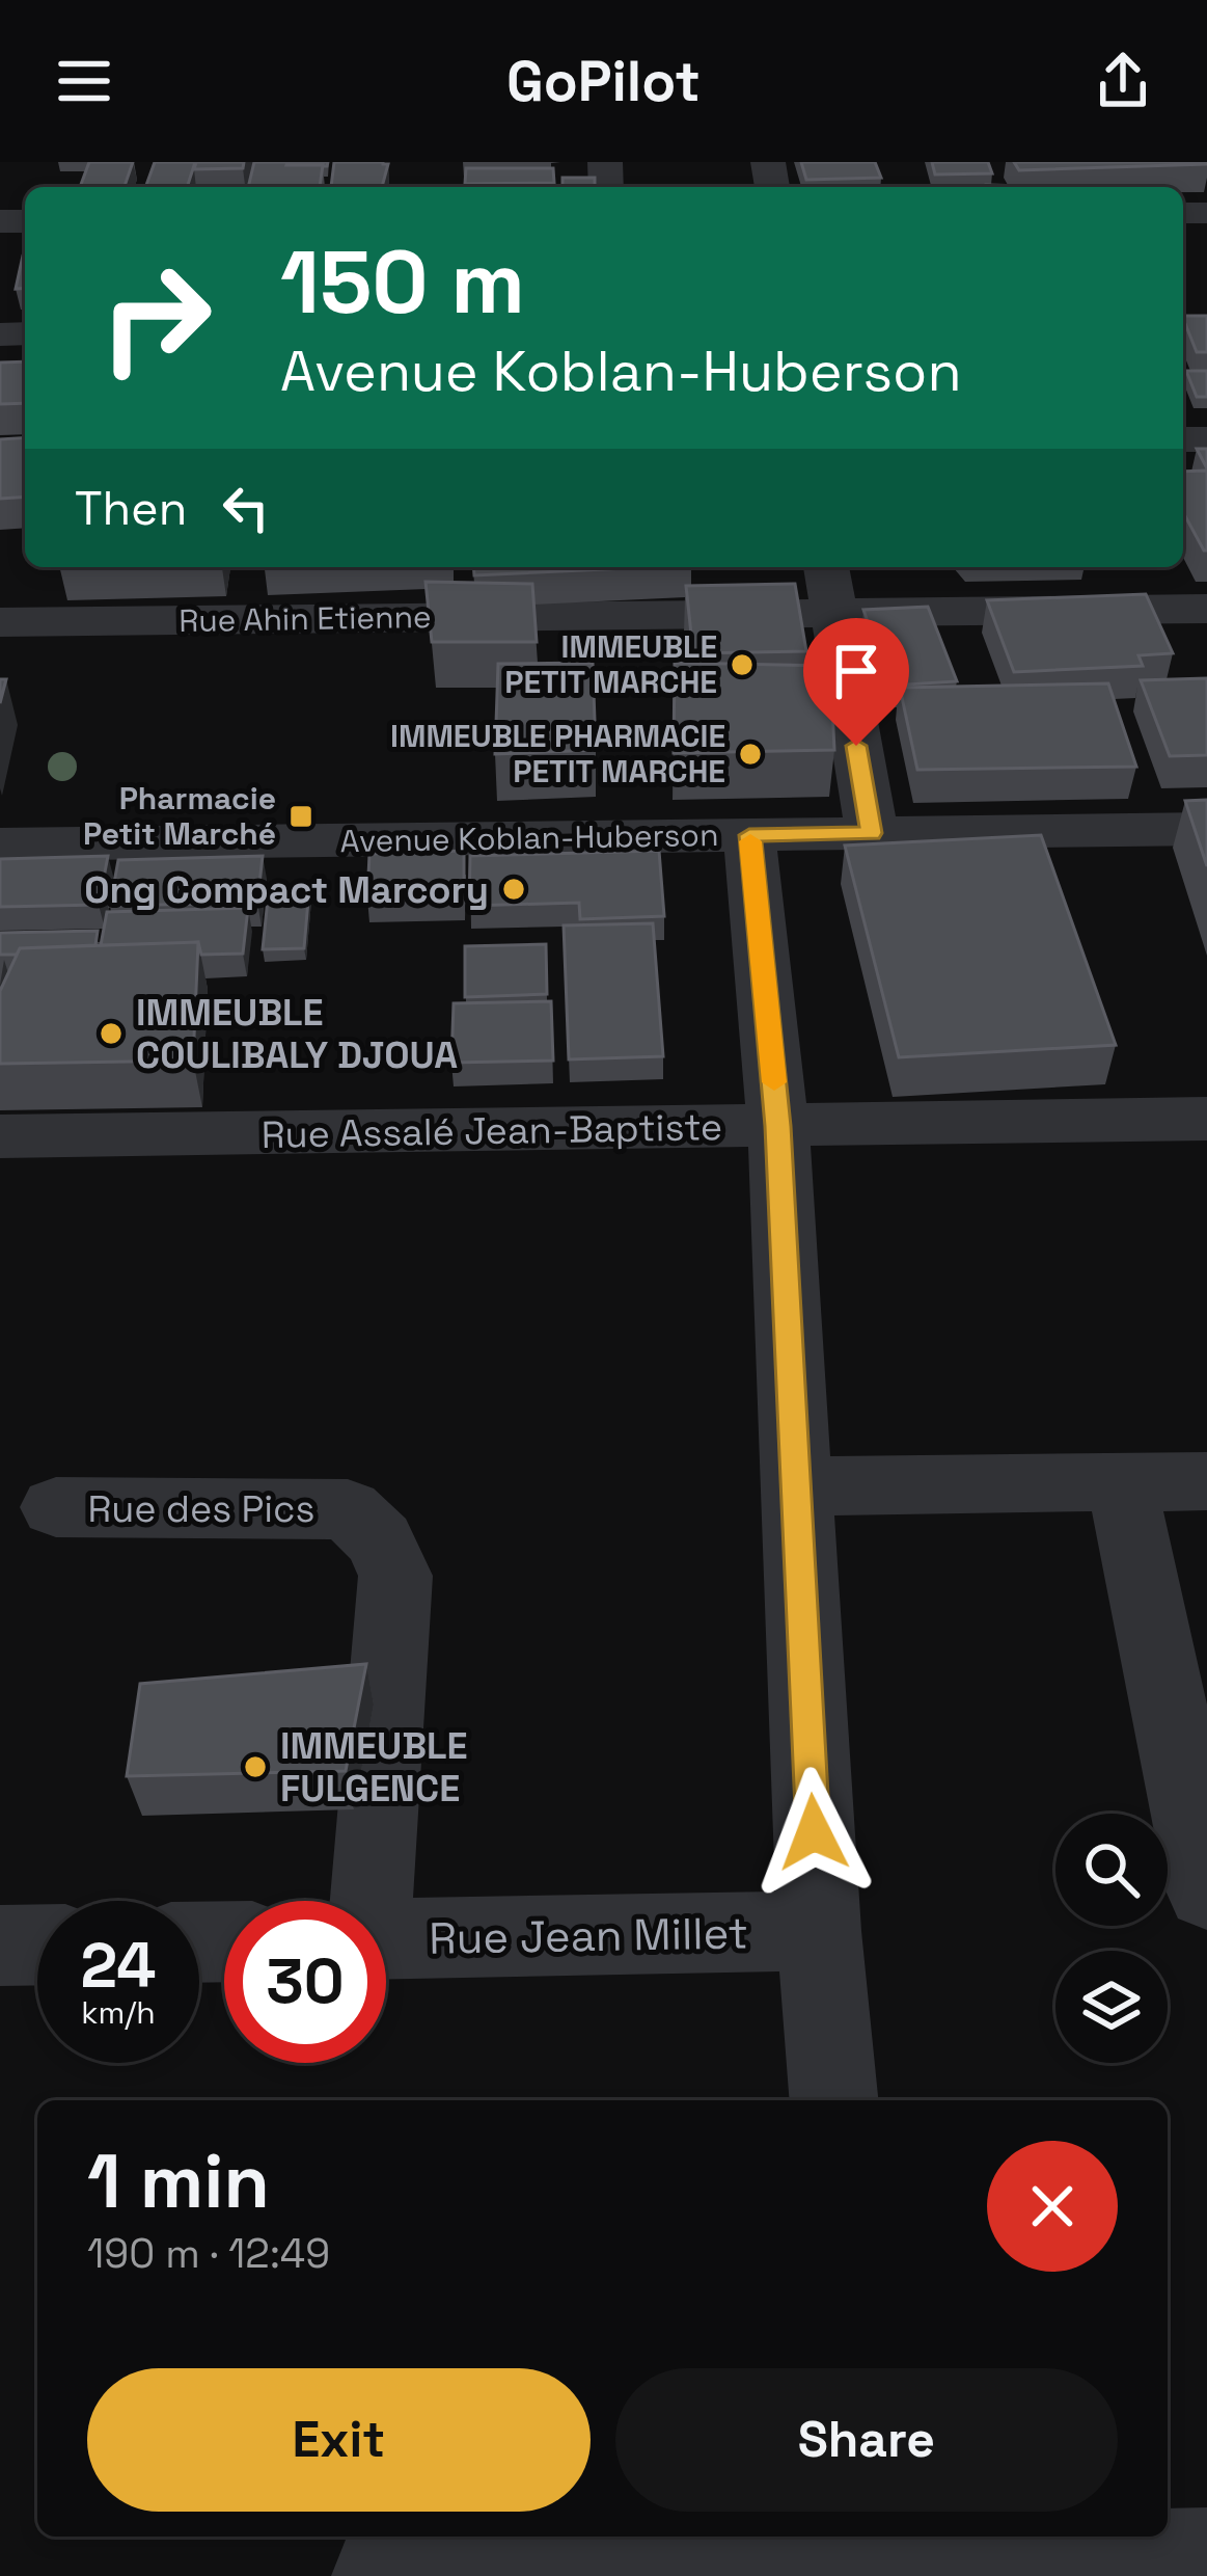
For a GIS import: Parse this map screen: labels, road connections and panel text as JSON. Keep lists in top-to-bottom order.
{
  "streets": {
    "street": [
      "Rue Ahin Etienne",
      "Avenue Koblan-Huberson",
      "Rue Assalé Jean-Baptiste",
      "Rue des Pics",
      "Rue Jean Millet"
    ]
  },
  "places": {
    "other": [
      "IMMEUBLE PETIT MARCHE",
      "IMMEUBLE PHARMACIE PETIT MARCHE",
      "Ong Compact Marcory",
      "IMMEUBLE COULIBALY DJOUA",
      "IMMEUBLE FULGENCE"
    ],
    "transit": ["Pharmacie Petit Marché"]
  },
  "page": {
    "header": "GoPilot",
    "turn": ["150 m", "Avenue Koblan-Huberson"],
    "then": "Then",
    "speed": "24 km/h",
    "limit": "30",
    "heading": ["1 min", "190 m · 12:49"],
    "buttons": ["Exit", "Share"]
  }
}
